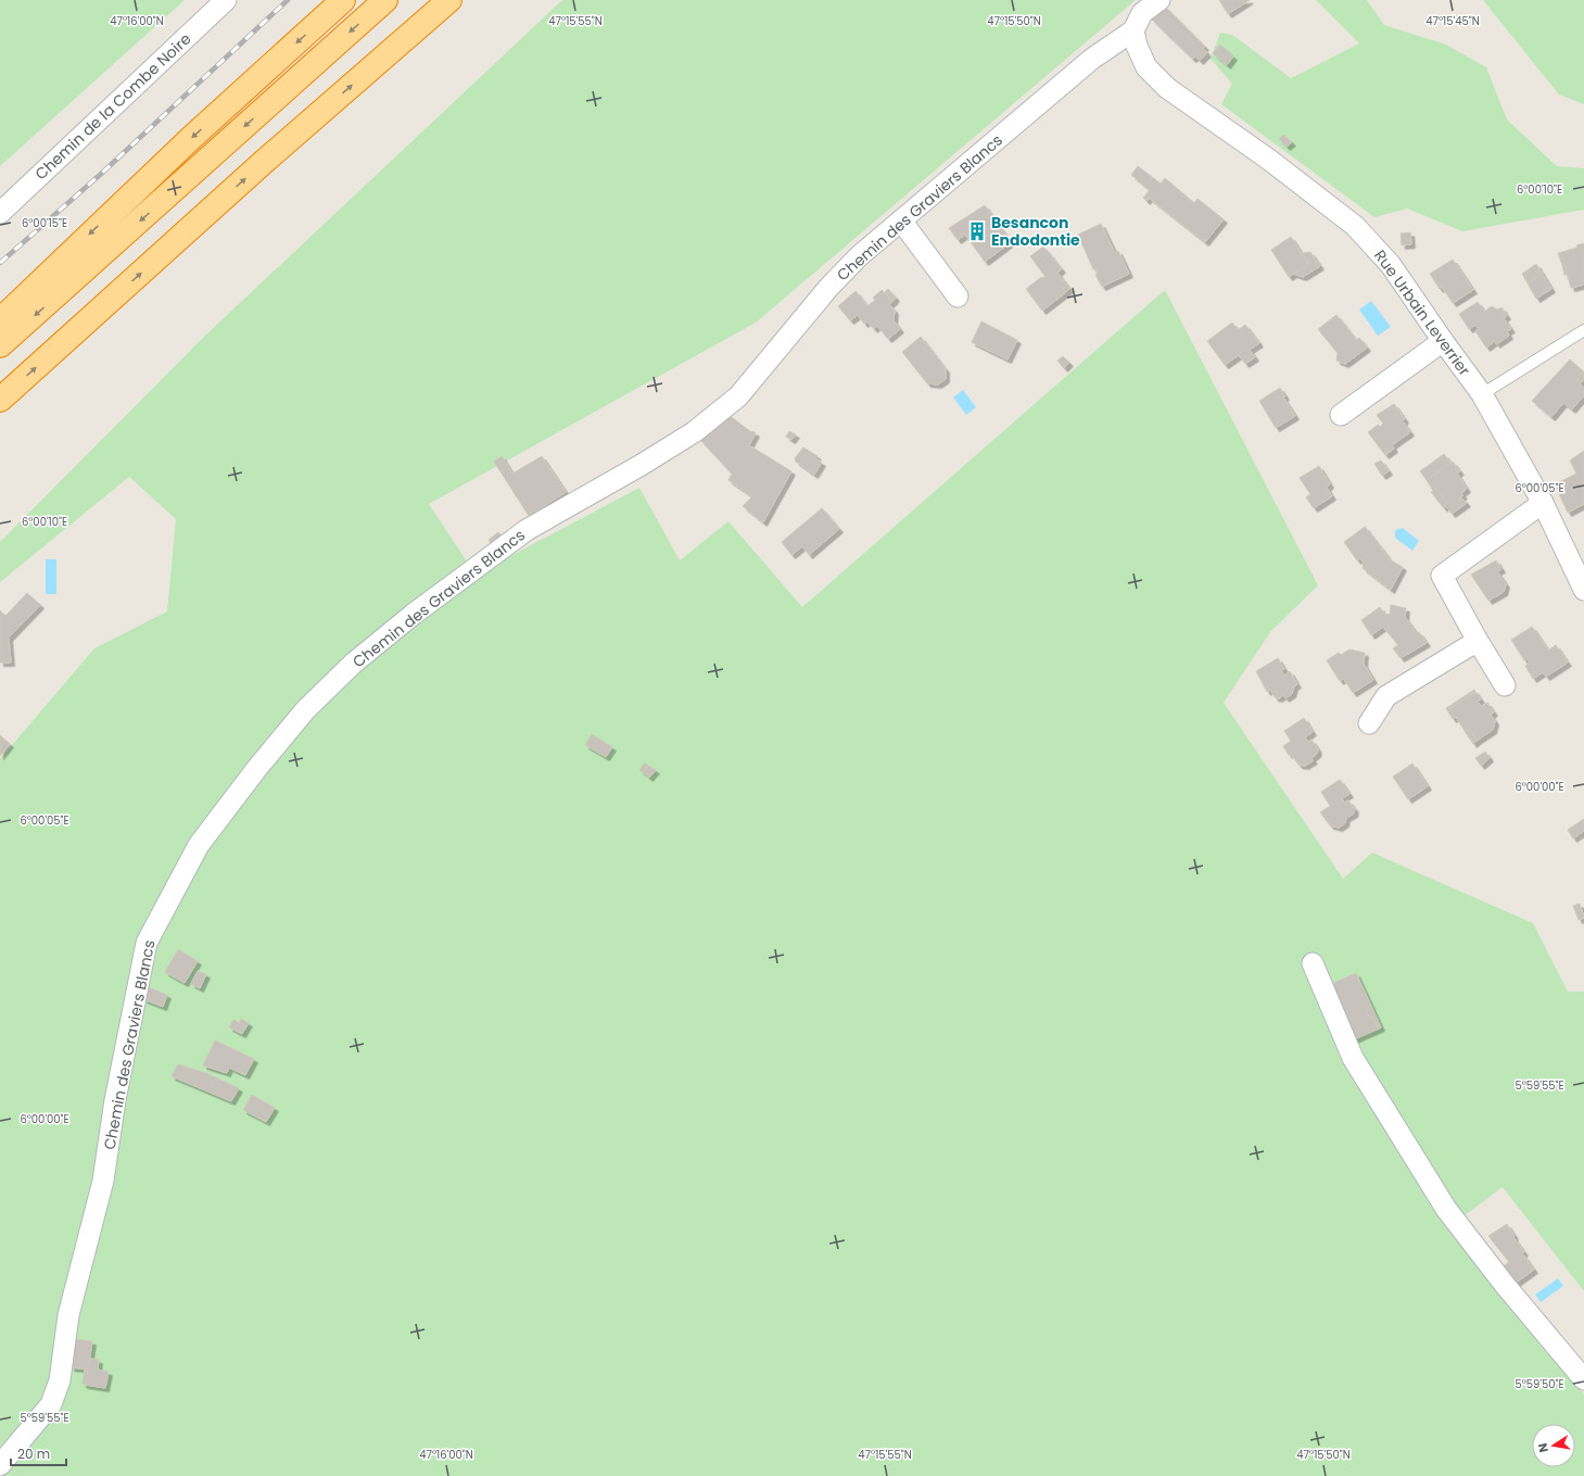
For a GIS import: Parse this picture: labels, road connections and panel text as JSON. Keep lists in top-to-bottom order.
{
  "streets": {
    "street": ["Chemin de la Combe Noire", "Chemin des Graviers Blancs", "Rue Urbain Leverrier"]
  },
  "crossings": [
    ["Chemin des Graviers Blancs", "Rue Urbain Leverrier"]
  ],
  "places": {
    "building": ["Besancon Endodontie"]
  },
  "scale_bar": "20 m",
  "north": "left",
  "coordinates": [
    "47°16'00\"N",
    "47°15'55\"N",
    "47°15'50\"N",
    "47°15'45\"N",
    "6°00'10\"E",
    "6°00'15\"E",
    "6°00'05\"E",
    "6°00'00\"E",
    "5°59'55\"E",
    "5°59'50\"E"
  ]
}
